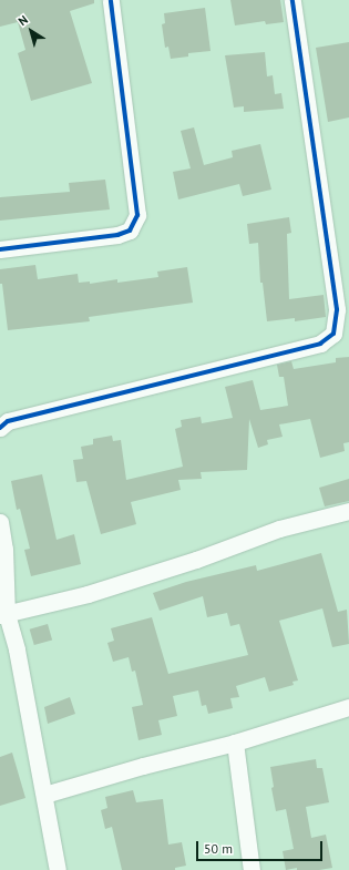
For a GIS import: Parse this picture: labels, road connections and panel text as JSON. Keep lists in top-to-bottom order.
{
  "scale_bar": "50 m",
  "north": "top left"
}
